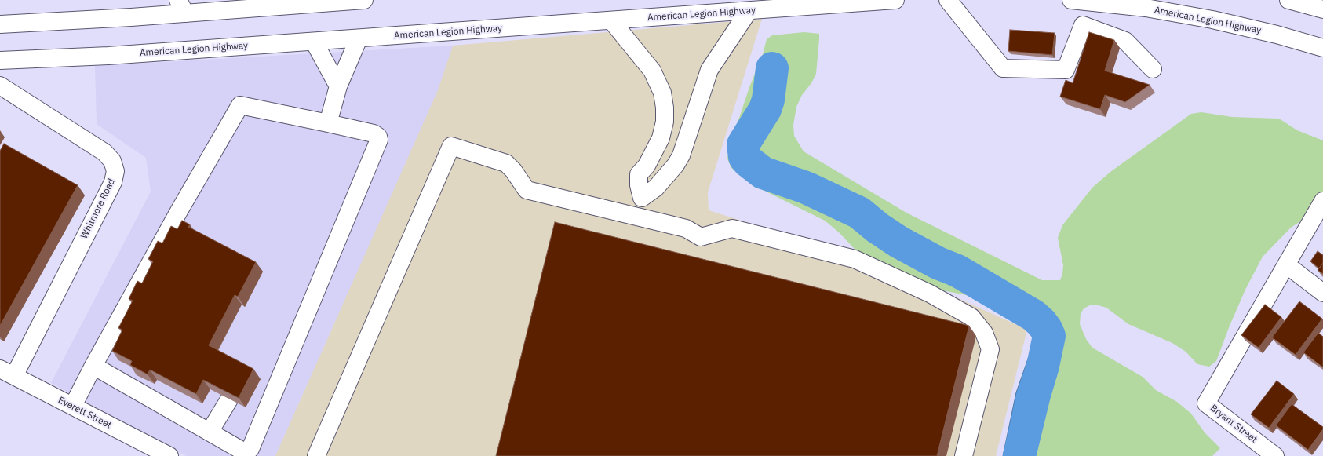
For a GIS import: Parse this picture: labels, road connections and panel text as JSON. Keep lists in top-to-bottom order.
{
  "streets": {
    "main road": [
      "American Legion Highway",
      "Whitmore Road",
      "Everett Street",
      "Bryant Street"
    ]
  },
  "crossings": [
    ["Whitmore Road", "Everett Street"]
  ]
}
